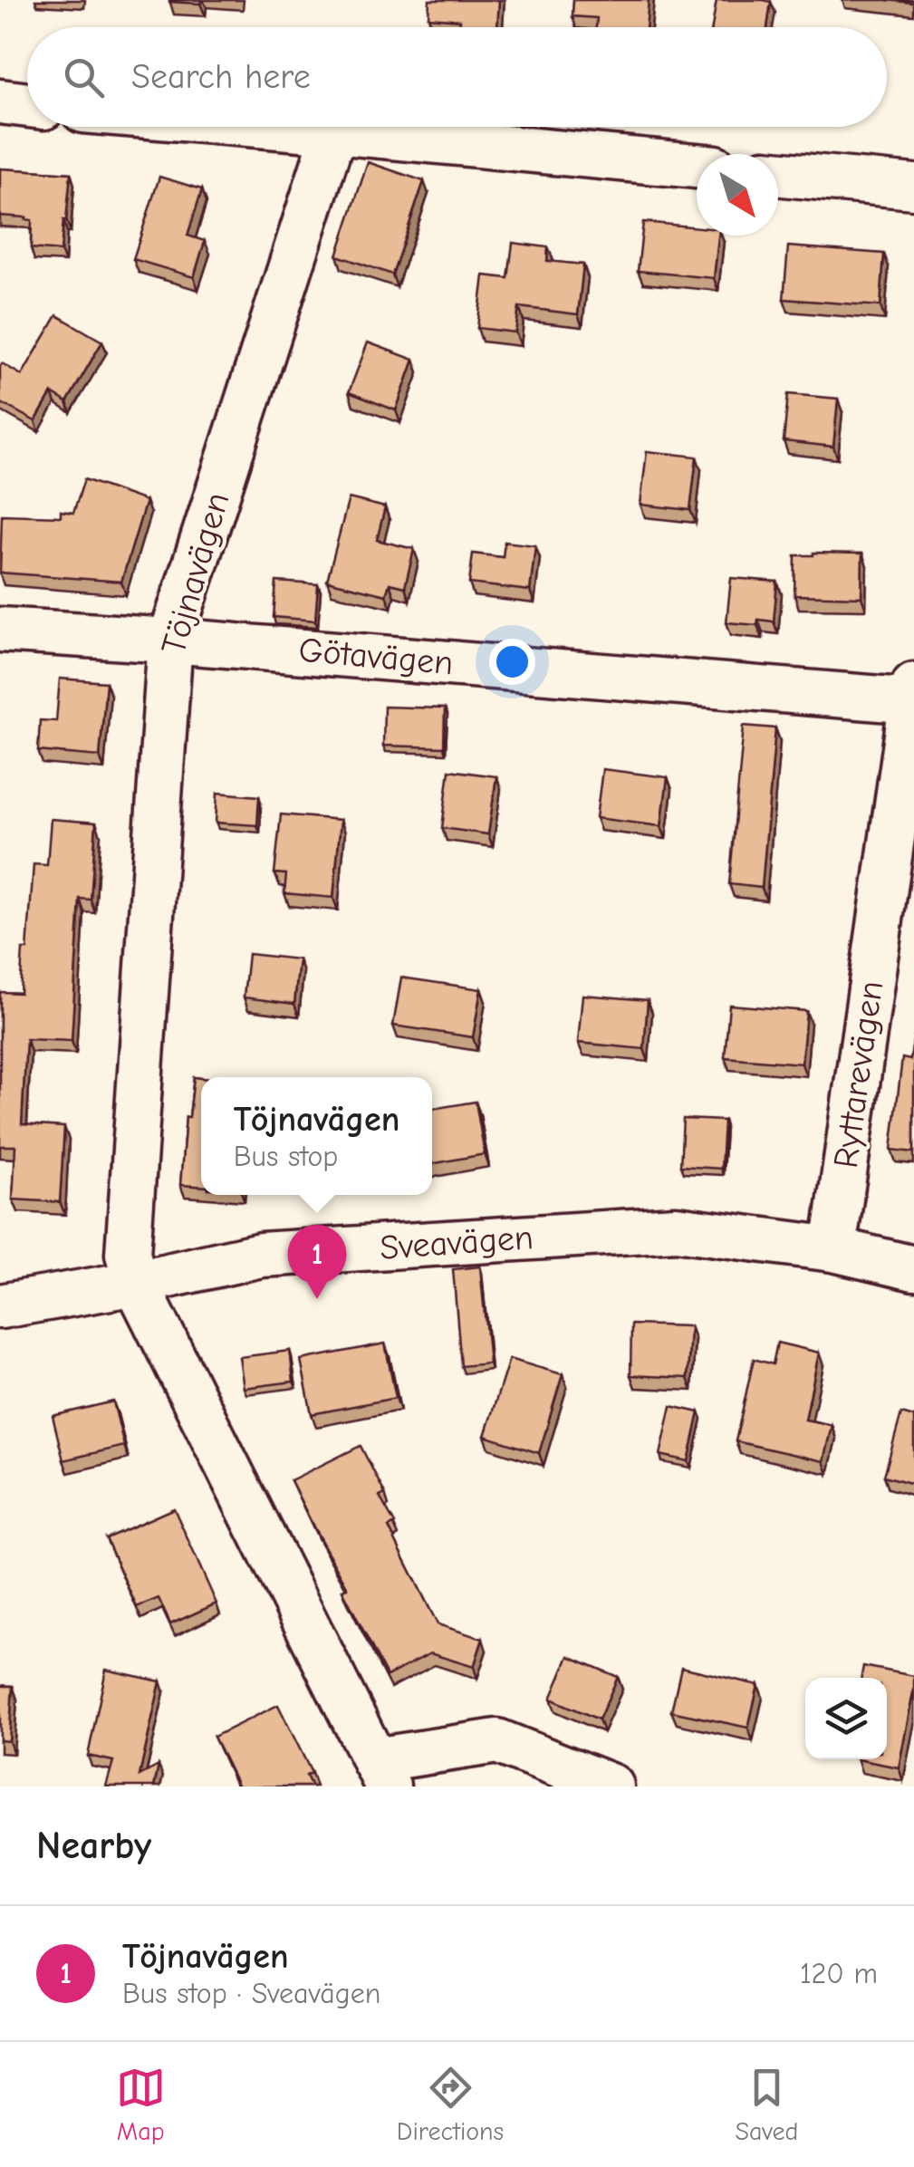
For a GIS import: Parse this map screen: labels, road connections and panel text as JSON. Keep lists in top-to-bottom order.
{
  "streets": {
    "street": [
      "Töjnavägen",
      "Götavägen",
      "Ryttarevägen",
      "Sveavägen"
    ]
  },
  "crossings": [
    ["Töjnavägen", "Götavägen"],
    ["Töjnavägen", "Sveavägen"],
    ["Götavägen", "Ryttarevägen"],
    ["Ryttarevägen", "Sveavägen"]
  ],
  "north": "bottom right",
  "page": {
    "search": "Search here",
    "popup": ["Töjnavägen", "Bus stop"],
    "pins": "1",
    "heading": "Nearby",
    "list": [
      {
        "mark": "1",
        "name": "Töjnavägen",
        "note": "Bus stop · Sveavägen",
        "value": "120 m"
      }
    ],
    "nav": ["Map", "Directions", "Saved"]
  }
}
